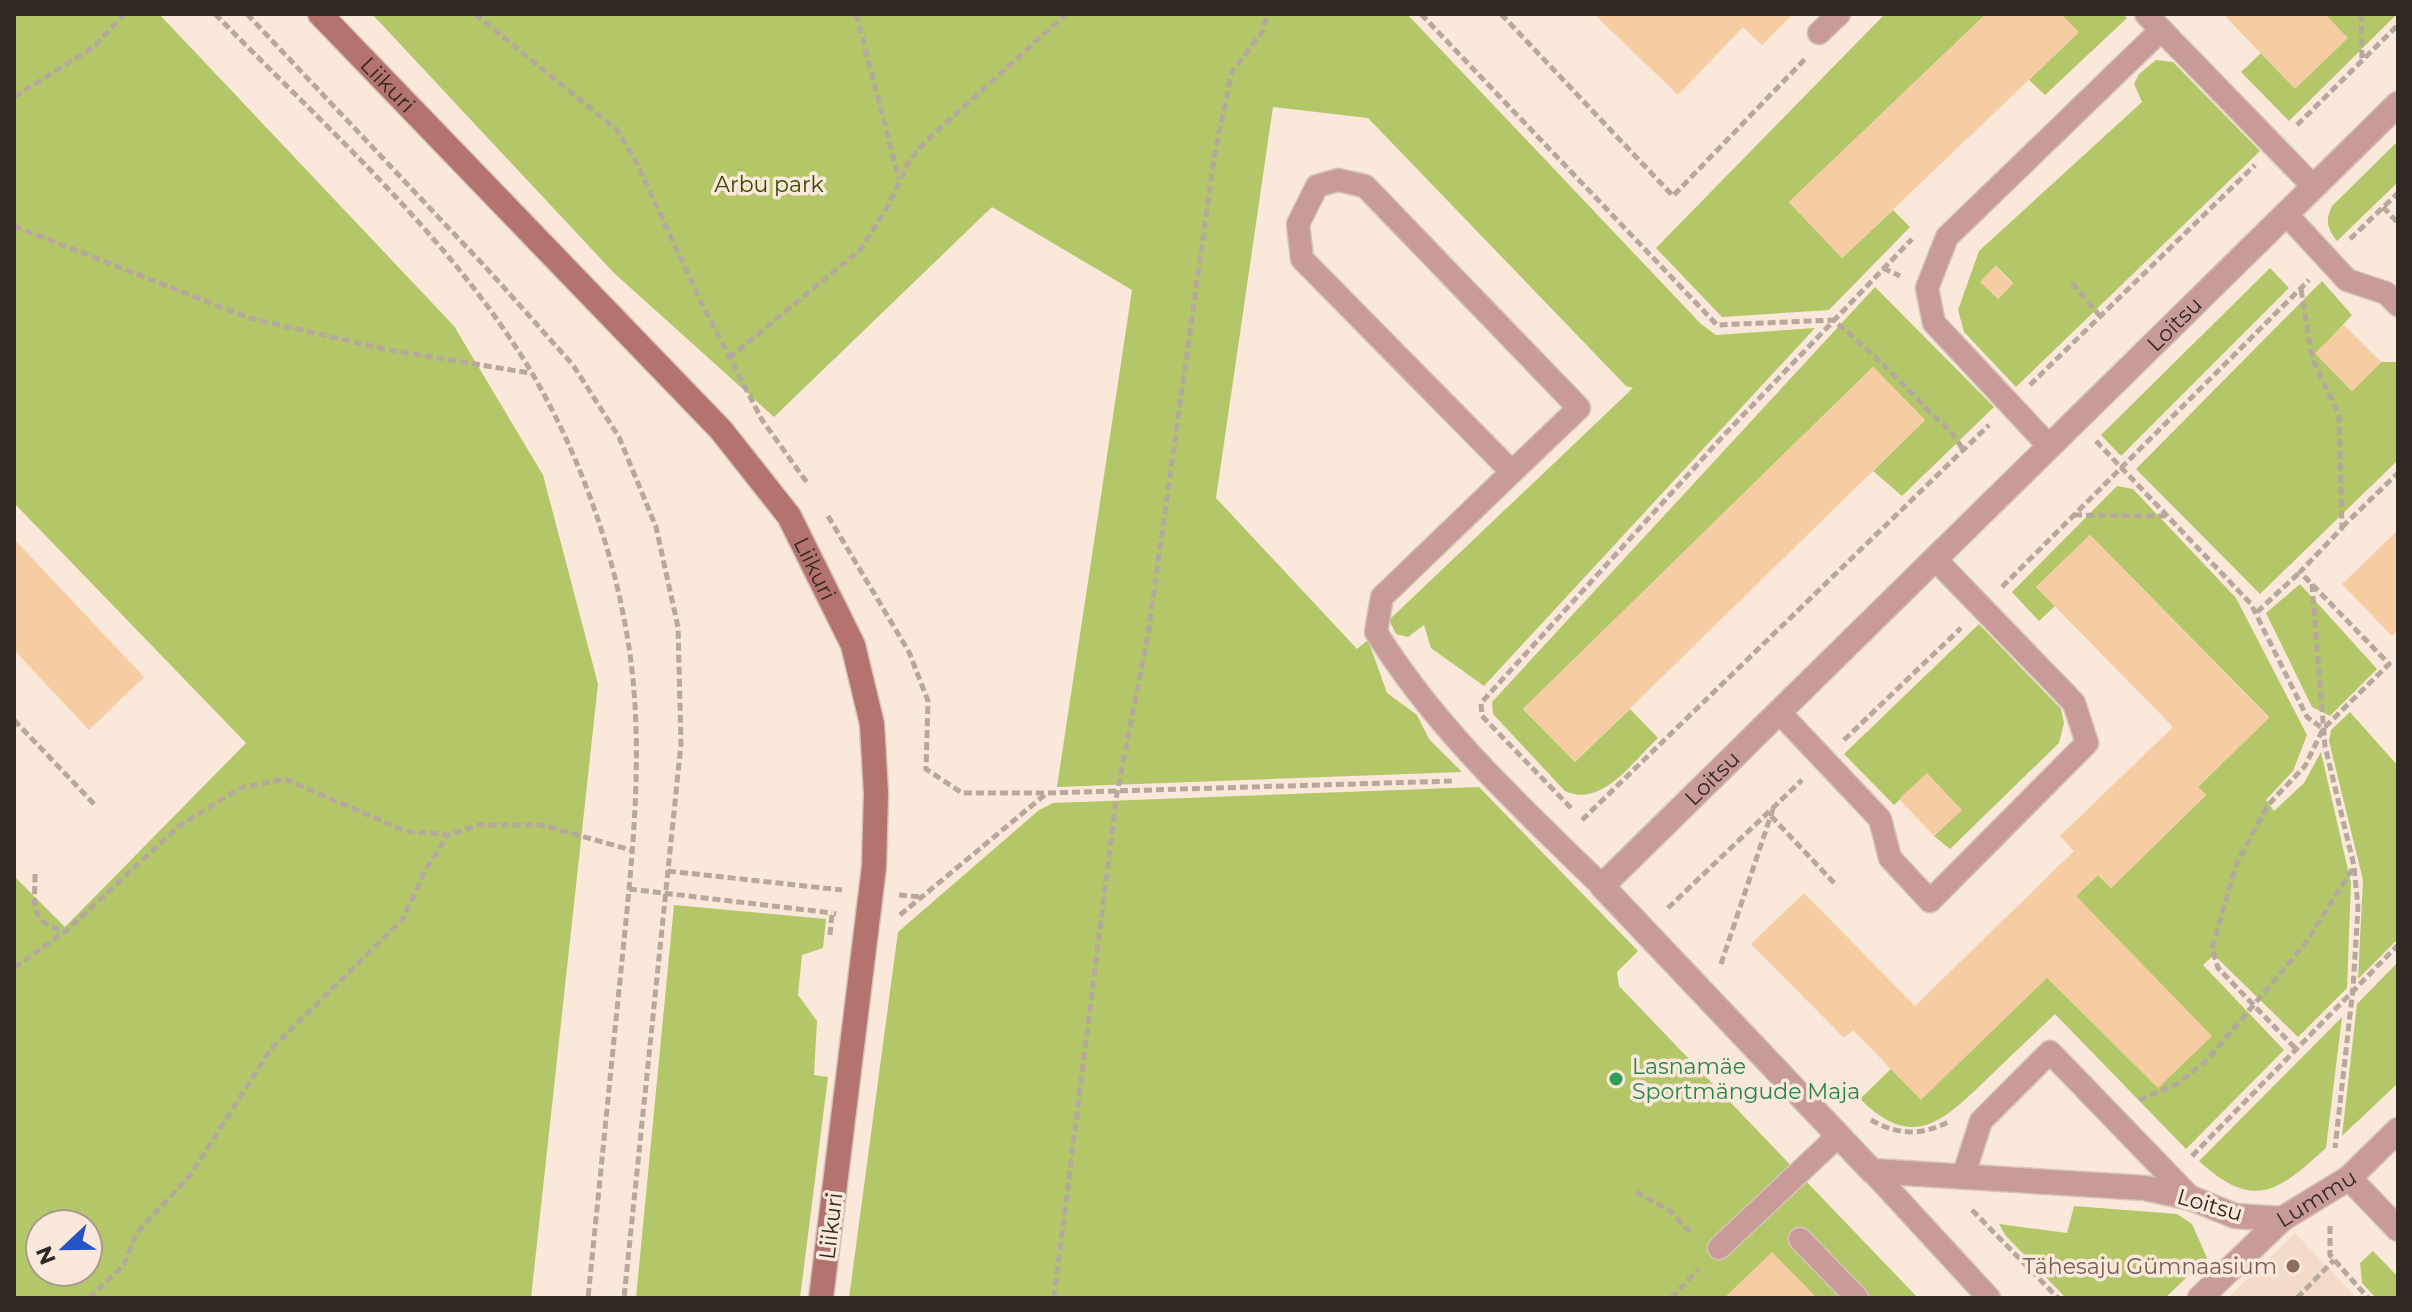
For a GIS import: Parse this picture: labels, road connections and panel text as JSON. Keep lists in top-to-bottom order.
{
  "streets": {
    "street": ["Liikuri", "Loitsu", "Lummu"]
  },
  "crossings": [
    ["Loitsu", "Lummu"]
  ],
  "parks": ["Arbu park"],
  "places": ["Lasnamäe Sportmängude Maja", "Tähesaju Gümnaasium"],
  "north": "left"
}
